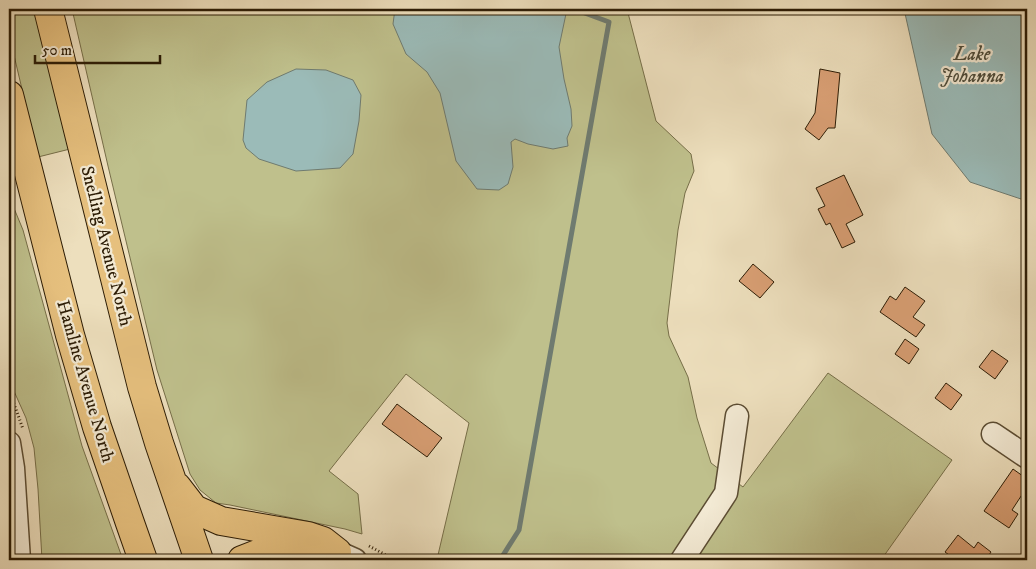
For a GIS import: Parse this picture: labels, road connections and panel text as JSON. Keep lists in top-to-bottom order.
{
  "streets": {
    "highway": ["Snelling Avenue North", "Hamline Avenue North"]
  },
  "water": ["Lake Johanna"],
  "scale_bar": "50 m"
}
